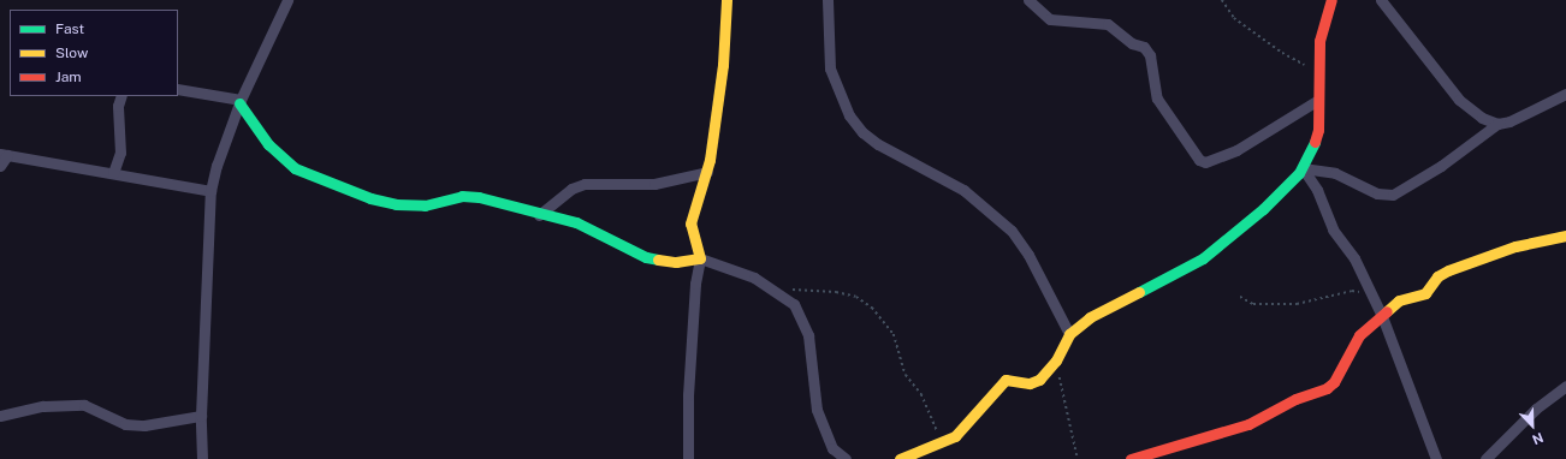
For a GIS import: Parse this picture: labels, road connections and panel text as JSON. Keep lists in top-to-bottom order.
{
  "legend": ["Fast", "Slow", "Jam"],
  "north": "bottom right"
}
